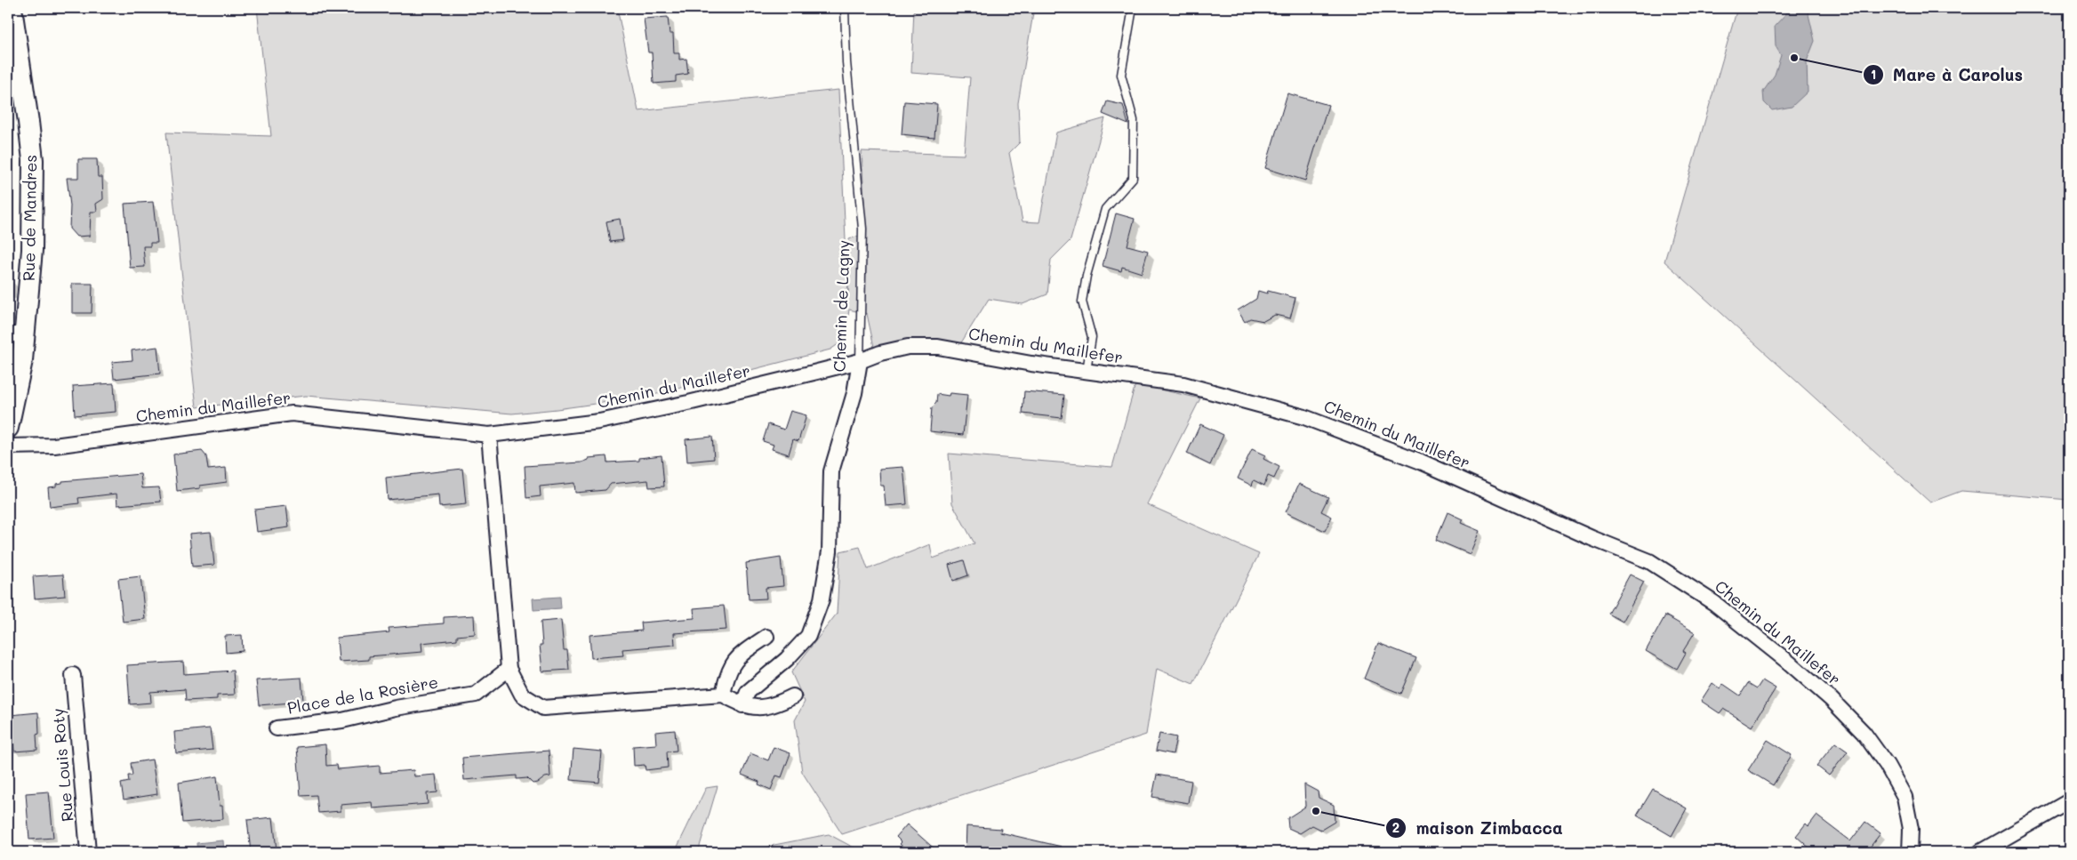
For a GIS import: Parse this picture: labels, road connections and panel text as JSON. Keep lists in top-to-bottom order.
{
  "streets": {
    "street": [
      "Rue de Mandres",
      "Chemin de Lagny",
      "Chemin du Maillefer",
      "Place de la Rosière",
      "Rue Louis Roty"
    ]
  },
  "crossings": [
    ["Chemin de Lagny", "Chemin du Maillefer"]
  ],
  "places": ["Mare à Carolus", "maison Zimbacca"]
}
